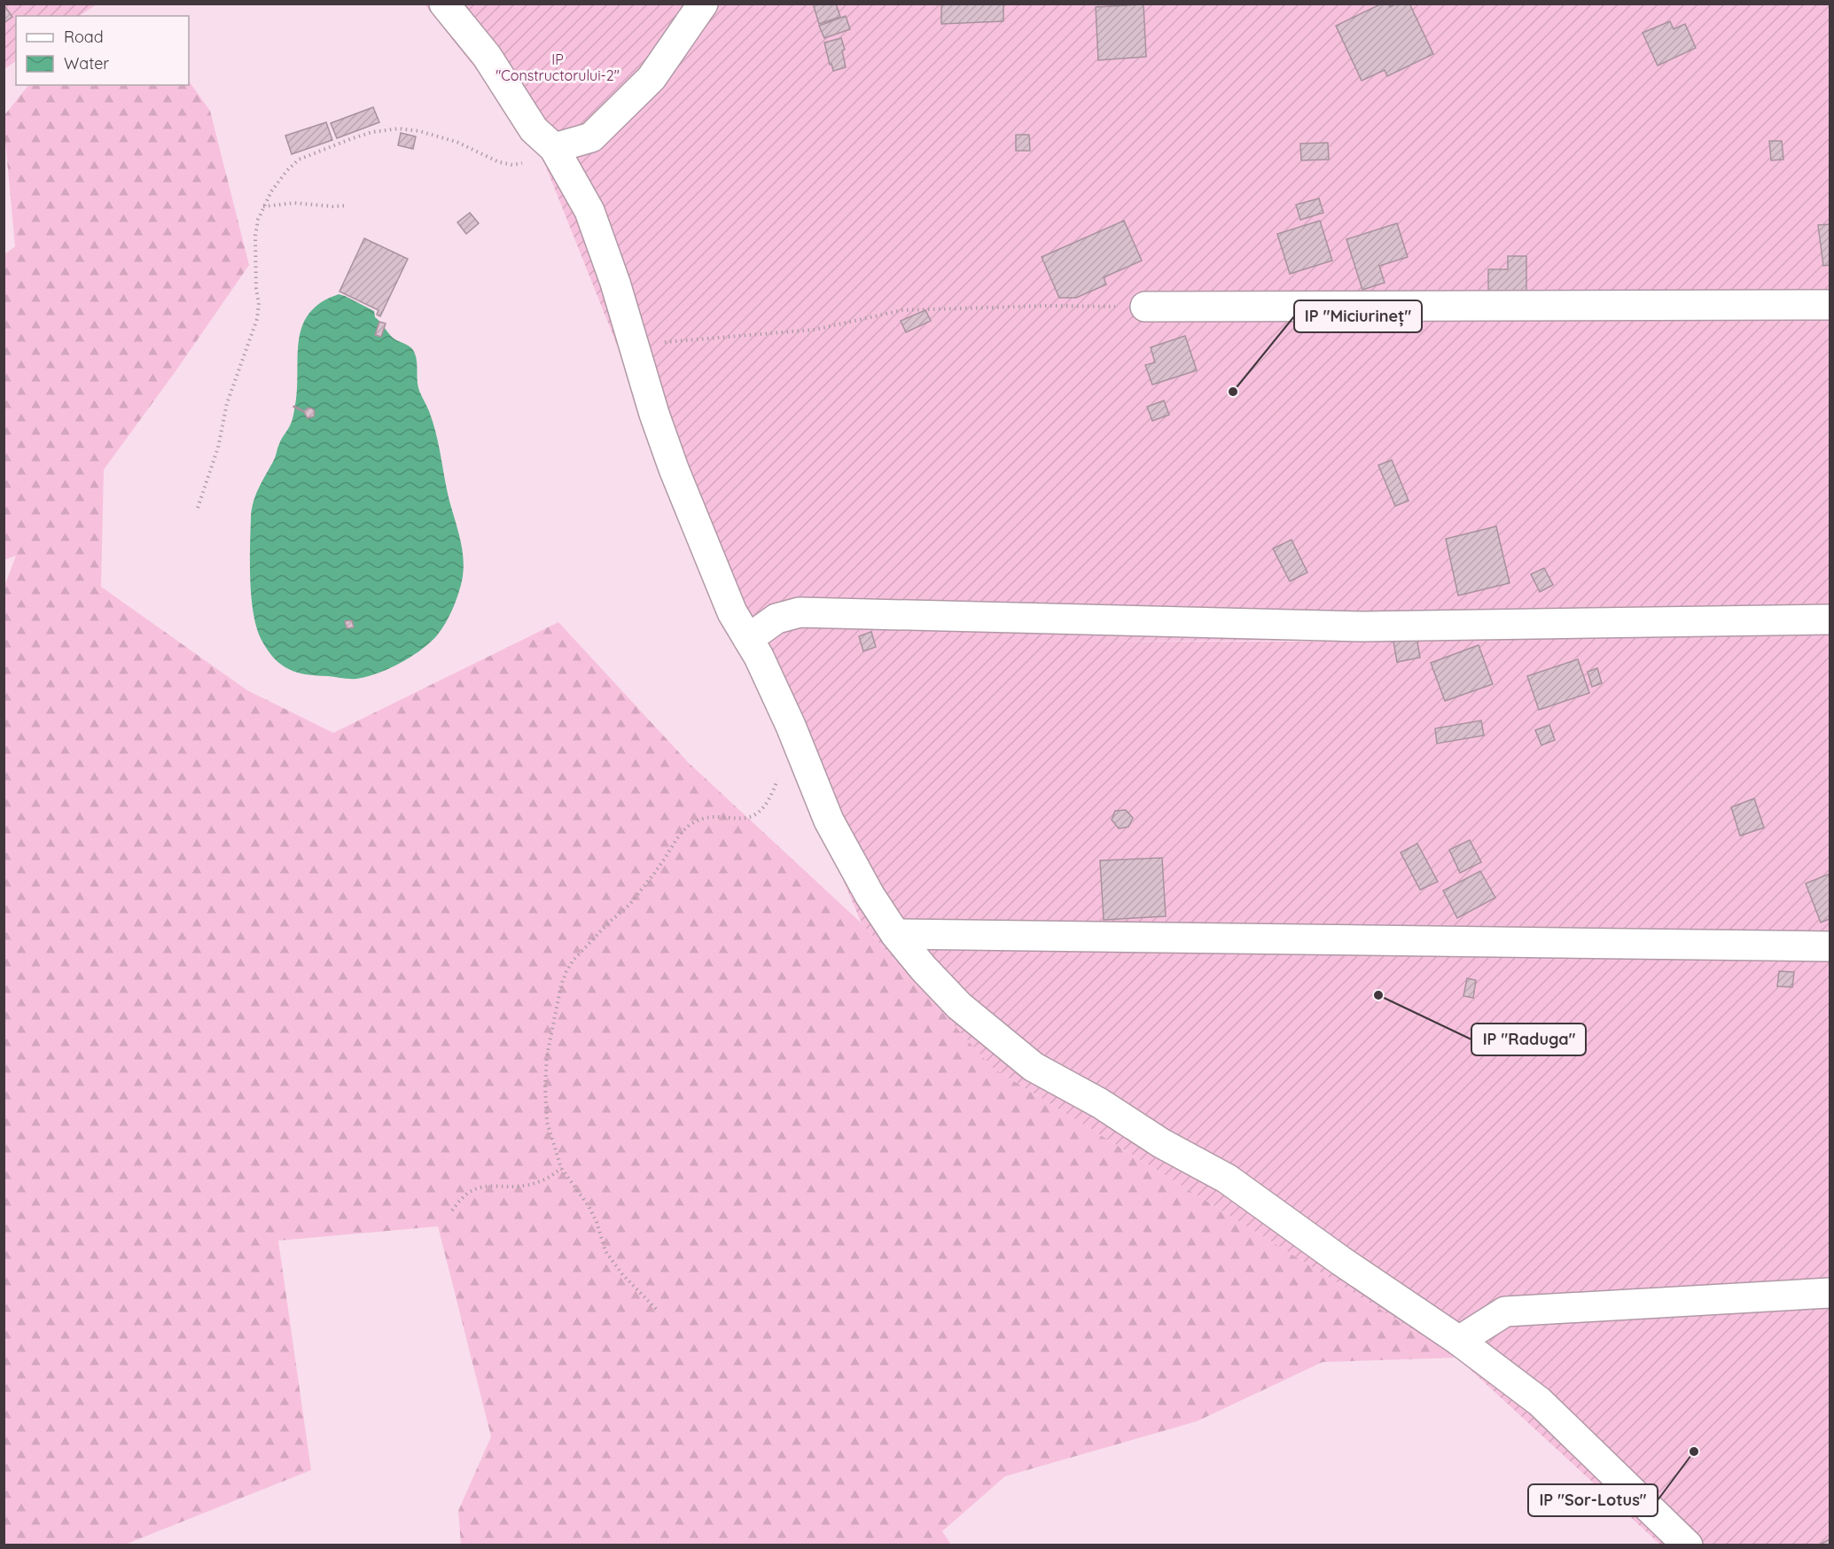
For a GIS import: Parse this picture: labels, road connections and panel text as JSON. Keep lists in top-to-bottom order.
{
  "parks": ["IP \"Constructorului-2\""],
  "places": ["IP \"Miciurineț\"", "IP \"Raduga\"", "IP \"Sor-Lotus\""],
  "legend": ["Road", "Water"]
}
